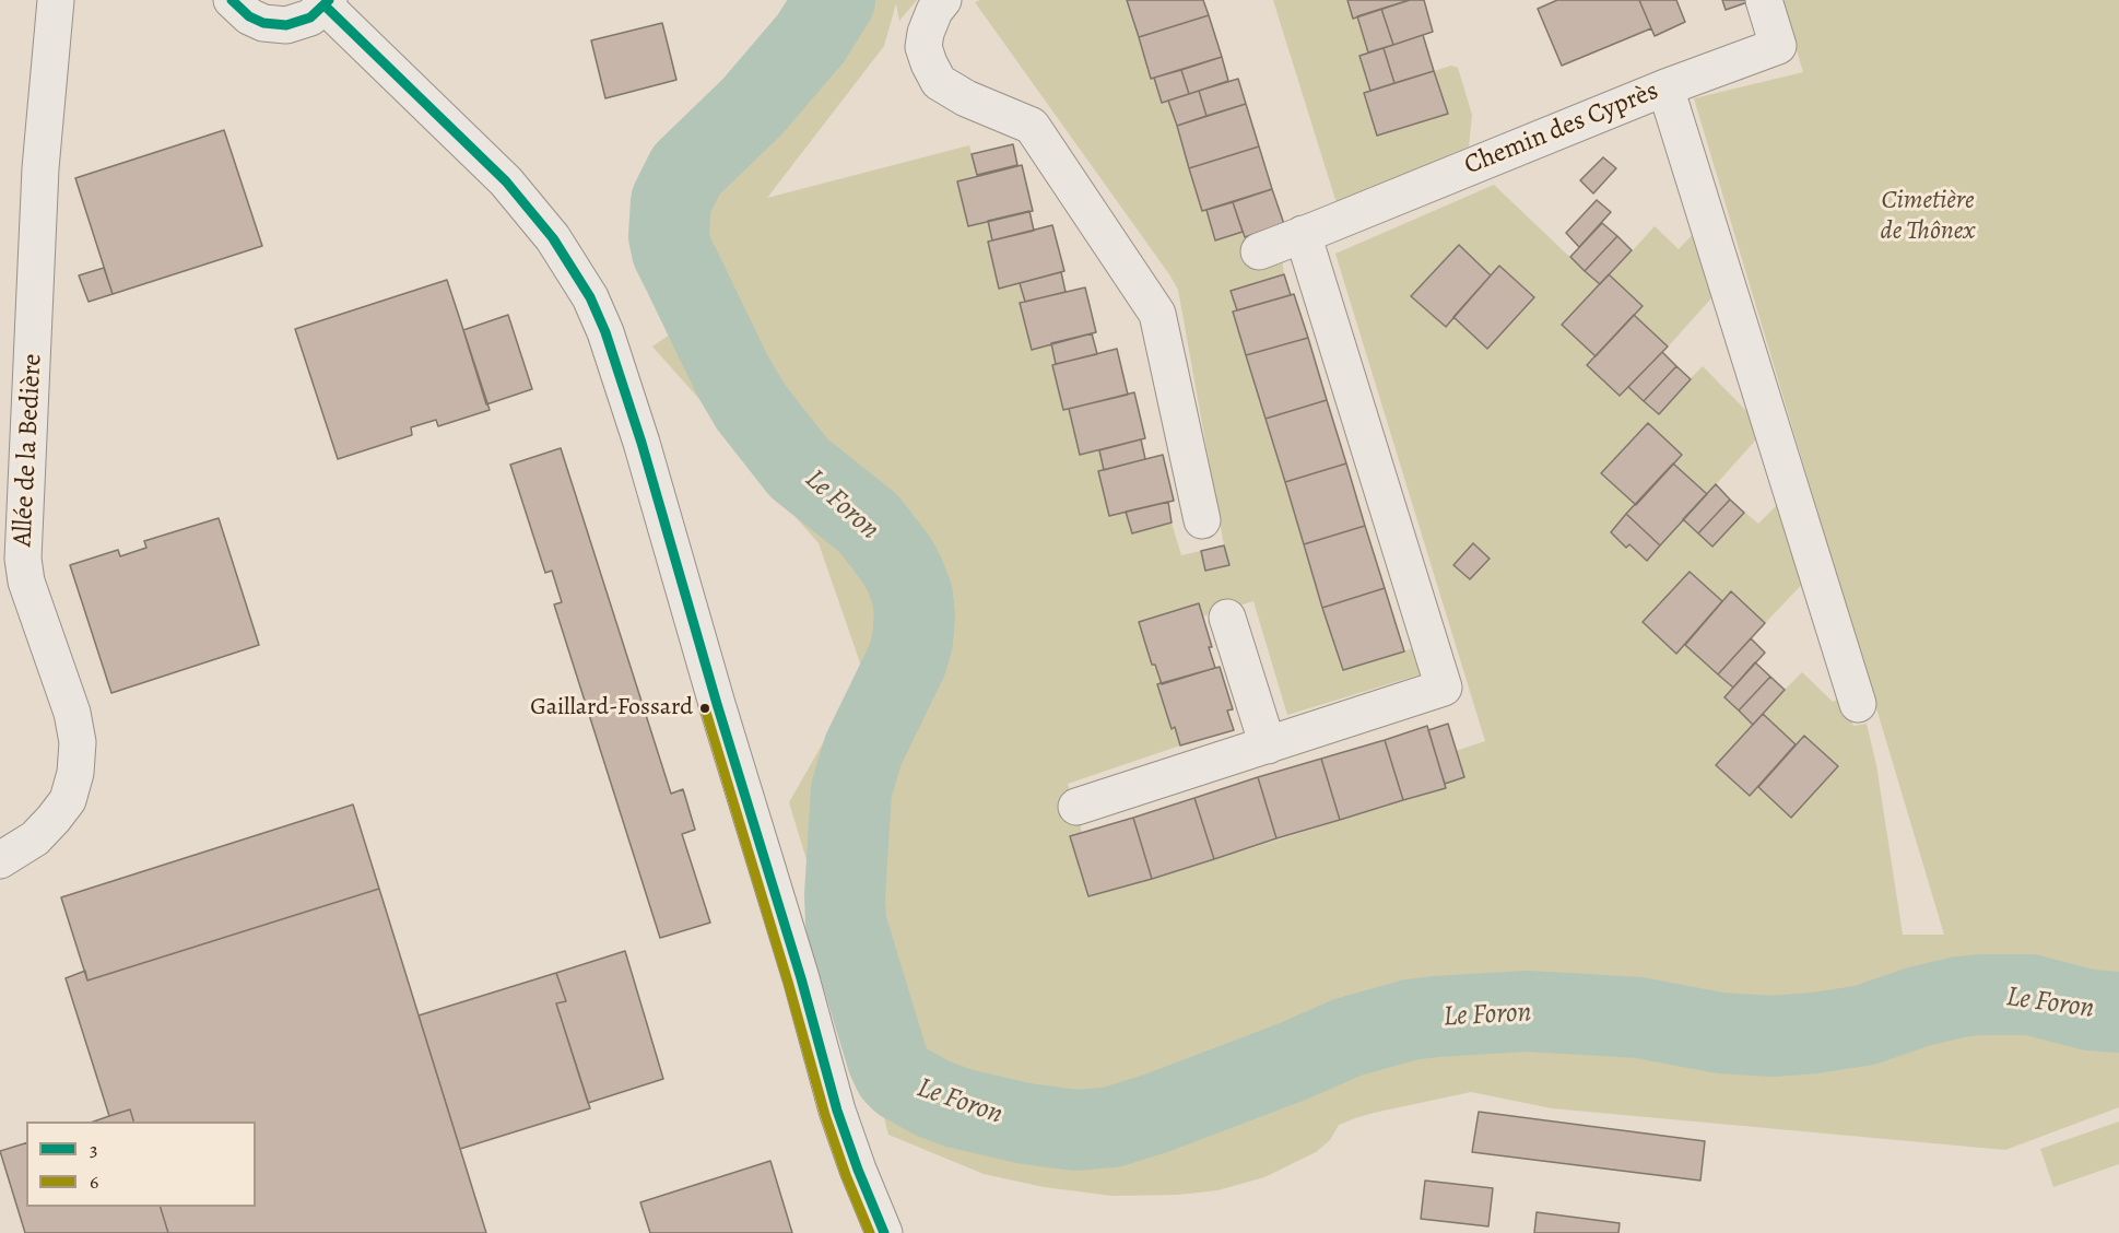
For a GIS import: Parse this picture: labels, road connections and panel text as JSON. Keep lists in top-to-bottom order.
{
  "streets": {
    "street": ["Chemin des Cyprès", "Allée de la Bedière"]
  },
  "water": ["Le Foron"],
  "parks": ["Cimetière de Thônex"],
  "places": ["Gaillard-Fossard"],
  "lines": ["transit line 3", "transit line 6"],
  "legend": ["3", "6"]
}
